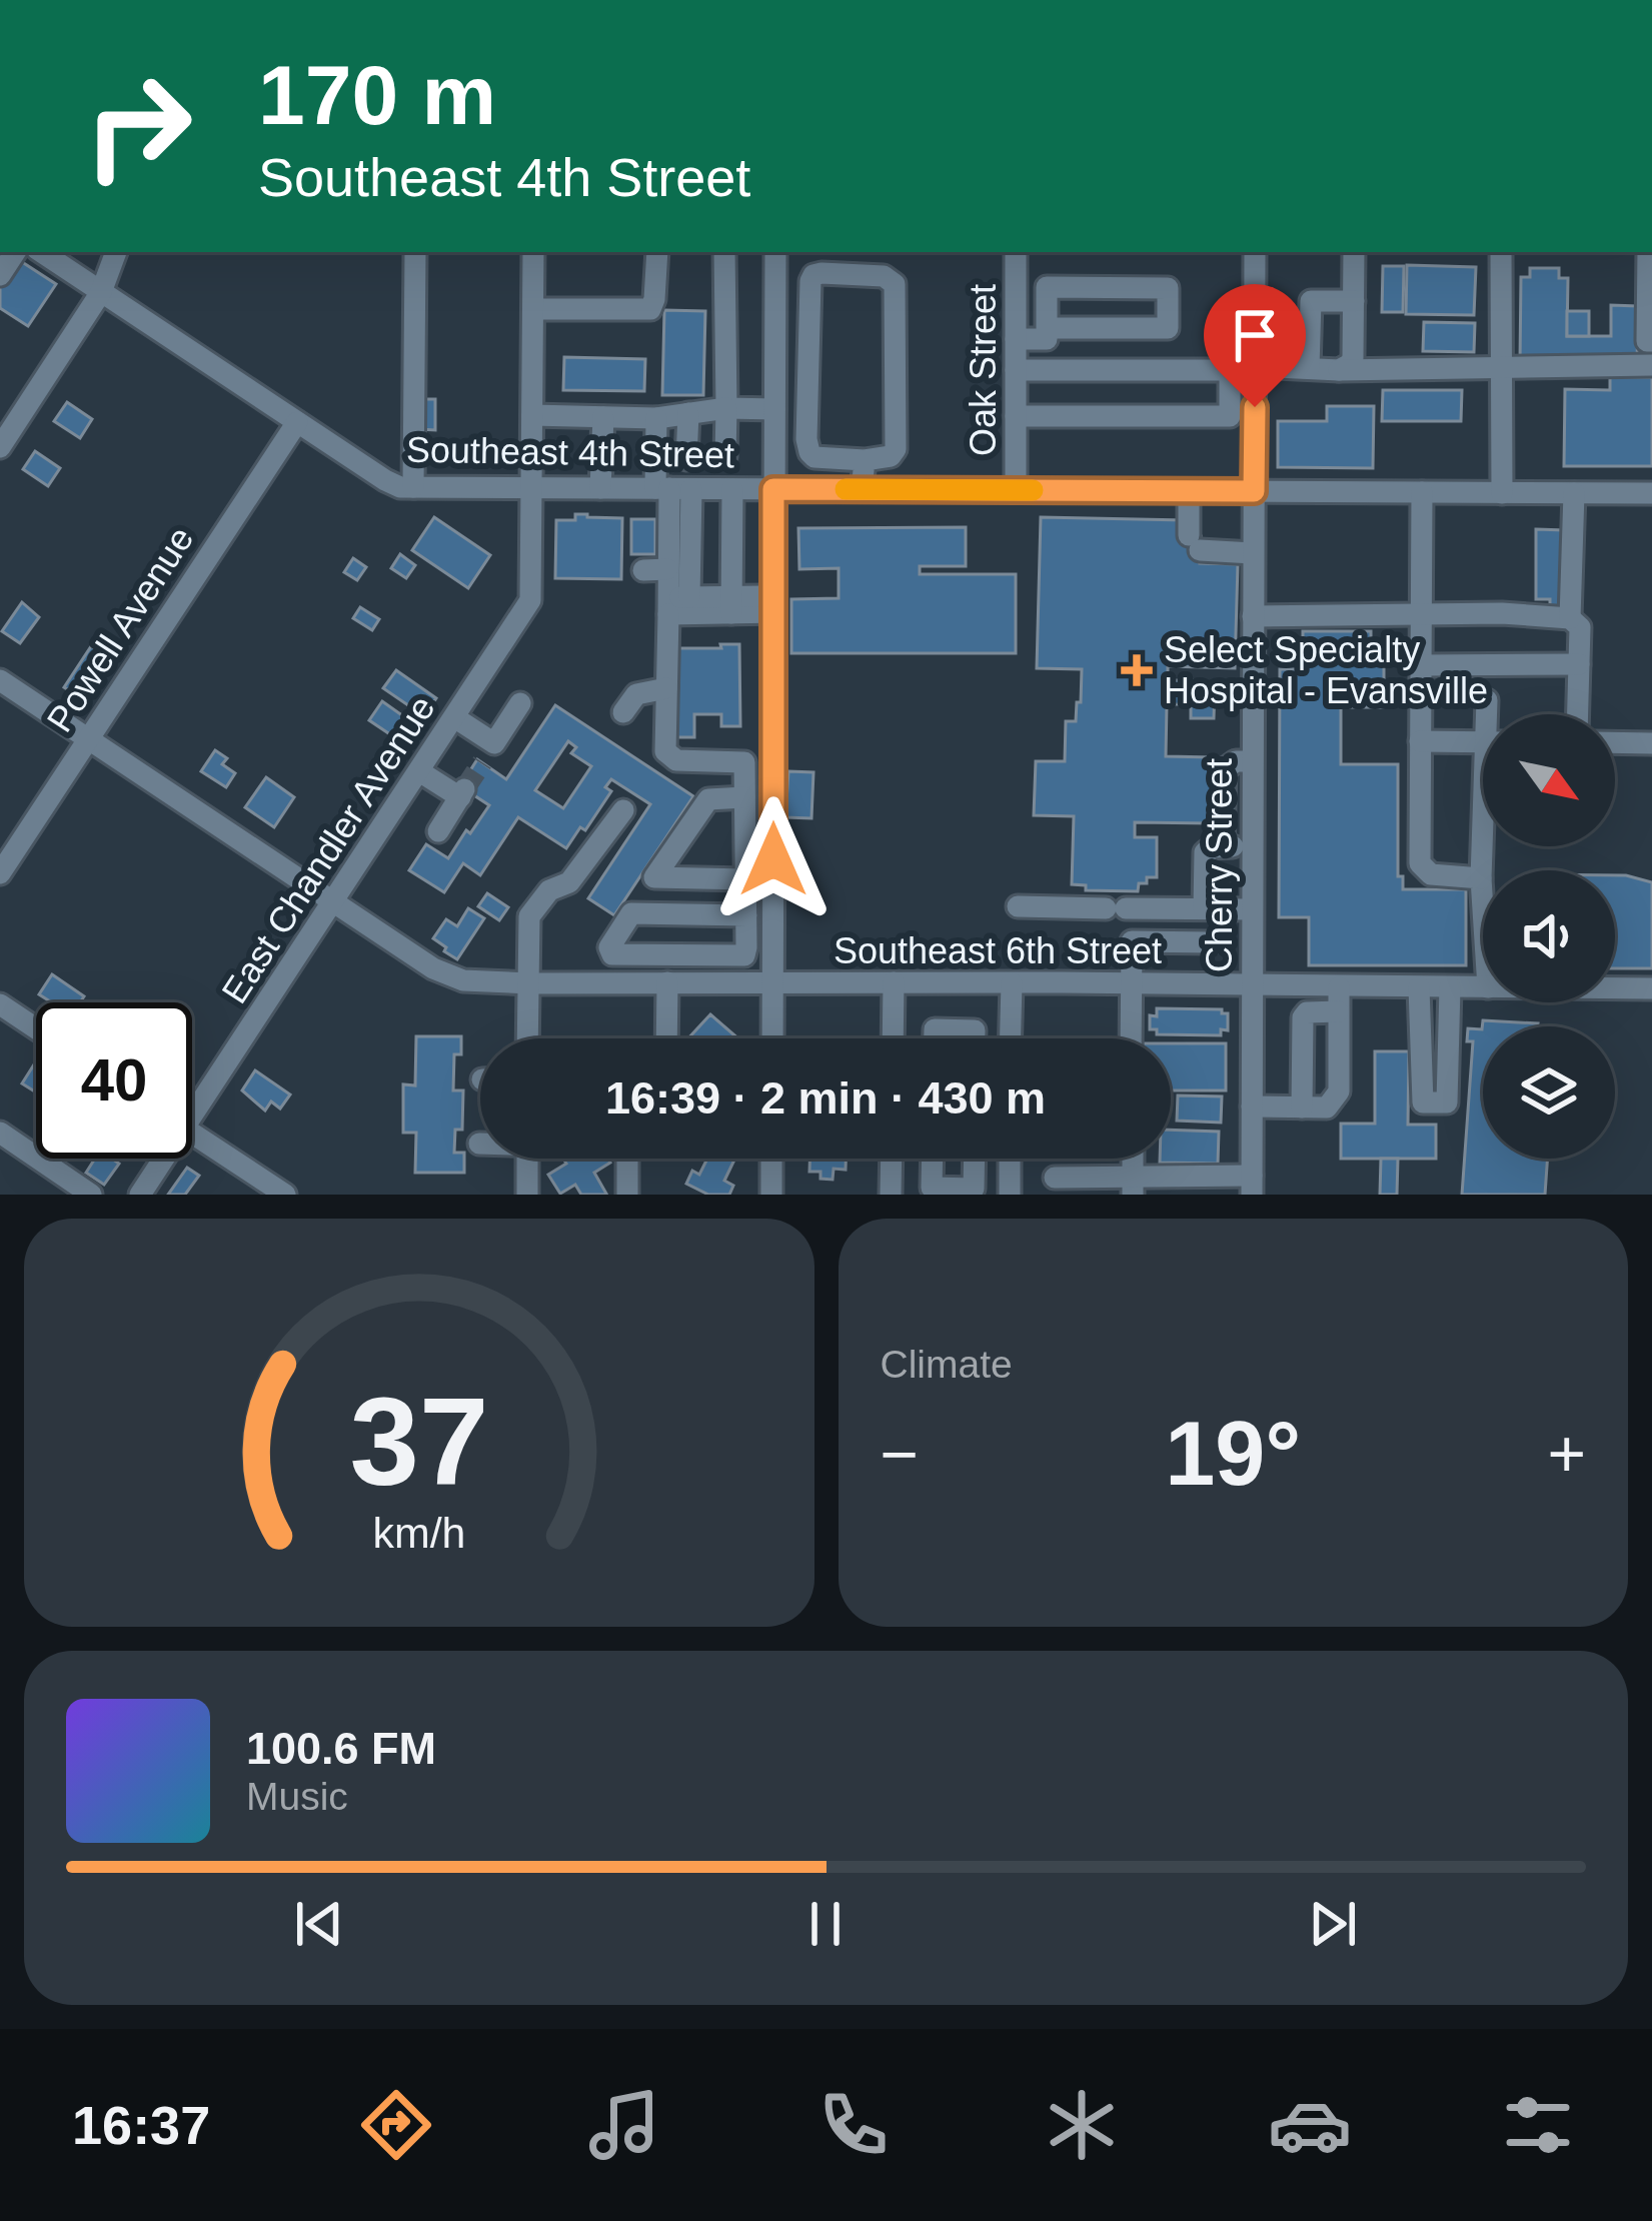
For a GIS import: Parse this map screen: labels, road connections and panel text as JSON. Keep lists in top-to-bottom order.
{
  "streets": {
    "street": [
      "Oak Street",
      "Southeast 4th Street",
      "Powell Avenue",
      "East Chandler Avenue",
      "Cherry Street",
      "Southeast 6th Street"
    ]
  },
  "crossings": [
    ["Oak Street", "Southeast 4th Street"],
    ["Southeast 4th Street", "Powell Avenue"],
    ["Southeast 4th Street", "East Chandler Avenue"],
    ["Southeast 4th Street", "Cherry Street"],
    ["Powell Avenue", "Southeast 6th Street"],
    ["East Chandler Avenue", "Southeast 6th Street"],
    ["Cherry Street", "Southeast 6th Street"]
  ],
  "places": {
    "health": ["Select Specialty Hospital - Evansville"]
  },
  "north": "bottom right",
  "page": {
    "turn": ["170 m", "Southeast 4th Street"],
    "limit": "40",
    "trip": "16:39 · 2 min · 430 m",
    "tile": "Climate",
    "heat": ["−", "19°", "+"],
    "song": ["100.6 FM", "Music"],
    "tabs": "16:37",
    "gauge": ["37", "km/h"]
  }
}
